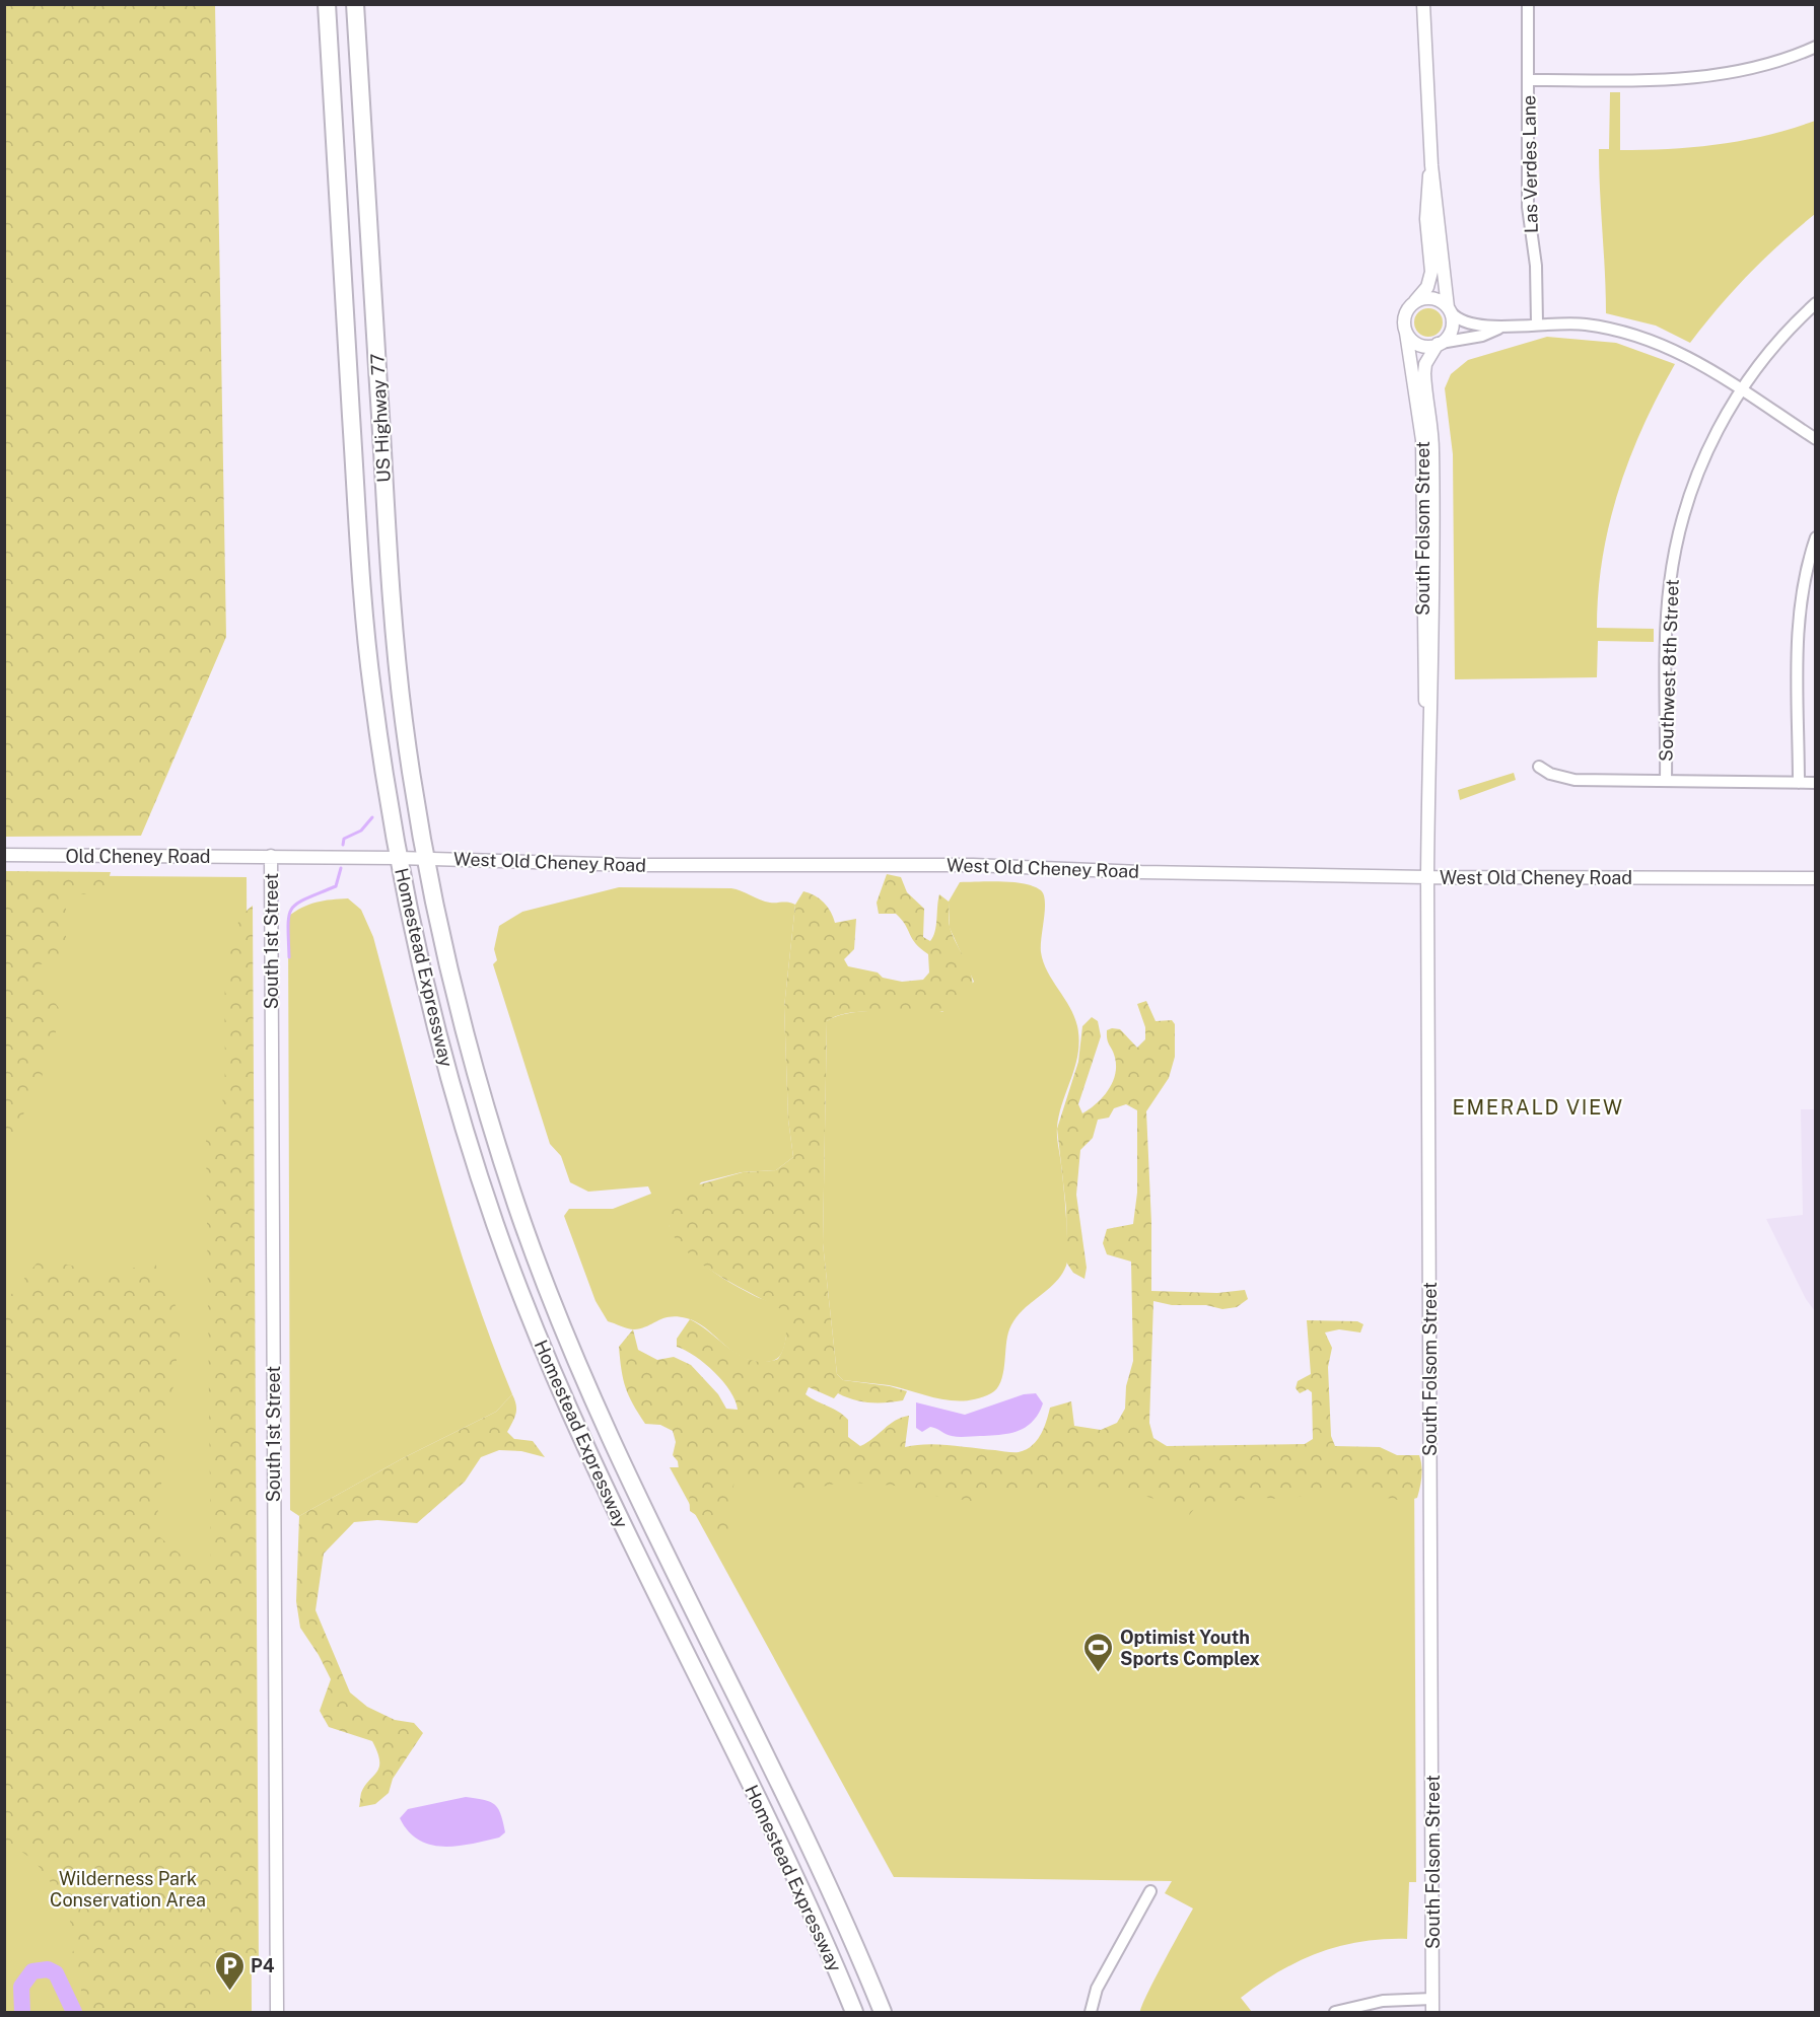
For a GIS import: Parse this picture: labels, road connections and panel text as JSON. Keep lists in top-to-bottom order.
{
  "streets": {
    "highway": ["US Highway 77", "Homestead Expressway"],
    "street": [
      "Las Verdes Lane",
      "South Folsom Street",
      "Southwest 8th Street",
      "Old Cheney Road",
      "West Old Cheney Road",
      "South 1st Street"
    ]
  },
  "crossings": [
    ["US Highway 77", "Homestead Expressway"],
    ["South Folsom Street", "West Old Cheney Road"],
    ["Old Cheney Road", "West Old Cheney Road"],
    ["Old Cheney Road", "South 1st Street"],
    ["West Old Cheney Road", "South 1st Street"],
    ["West Old Cheney Road", "Homestead Expressway"]
  ],
  "districts": ["EMERALD VIEW"],
  "parks": ["Wilderness Park Conservation Area"],
  "places": {
    "sports": ["Optimist Youth Sports Complex"],
    "parking": ["P4"]
  }
}
